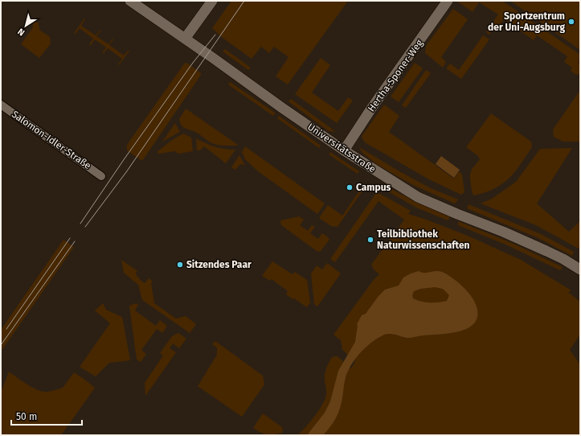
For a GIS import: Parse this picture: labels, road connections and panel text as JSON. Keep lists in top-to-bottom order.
{
  "streets": {
    "street": ["Hertha-Sponer-Weg", "Salomon-Idler-Straße", "Universitätsstraße"]
  },
  "crossings": [
    ["Hertha-Sponer-Weg", "Universitätsstraße"]
  ],
  "places": [
    "Sportzentrum der Uni-Augsburg",
    "Campus",
    "Teilbibliothek Naturwissenschaften",
    "Sitzendes Paar"
  ],
  "scale_bar": "50 m",
  "north": "bottom left"
}
